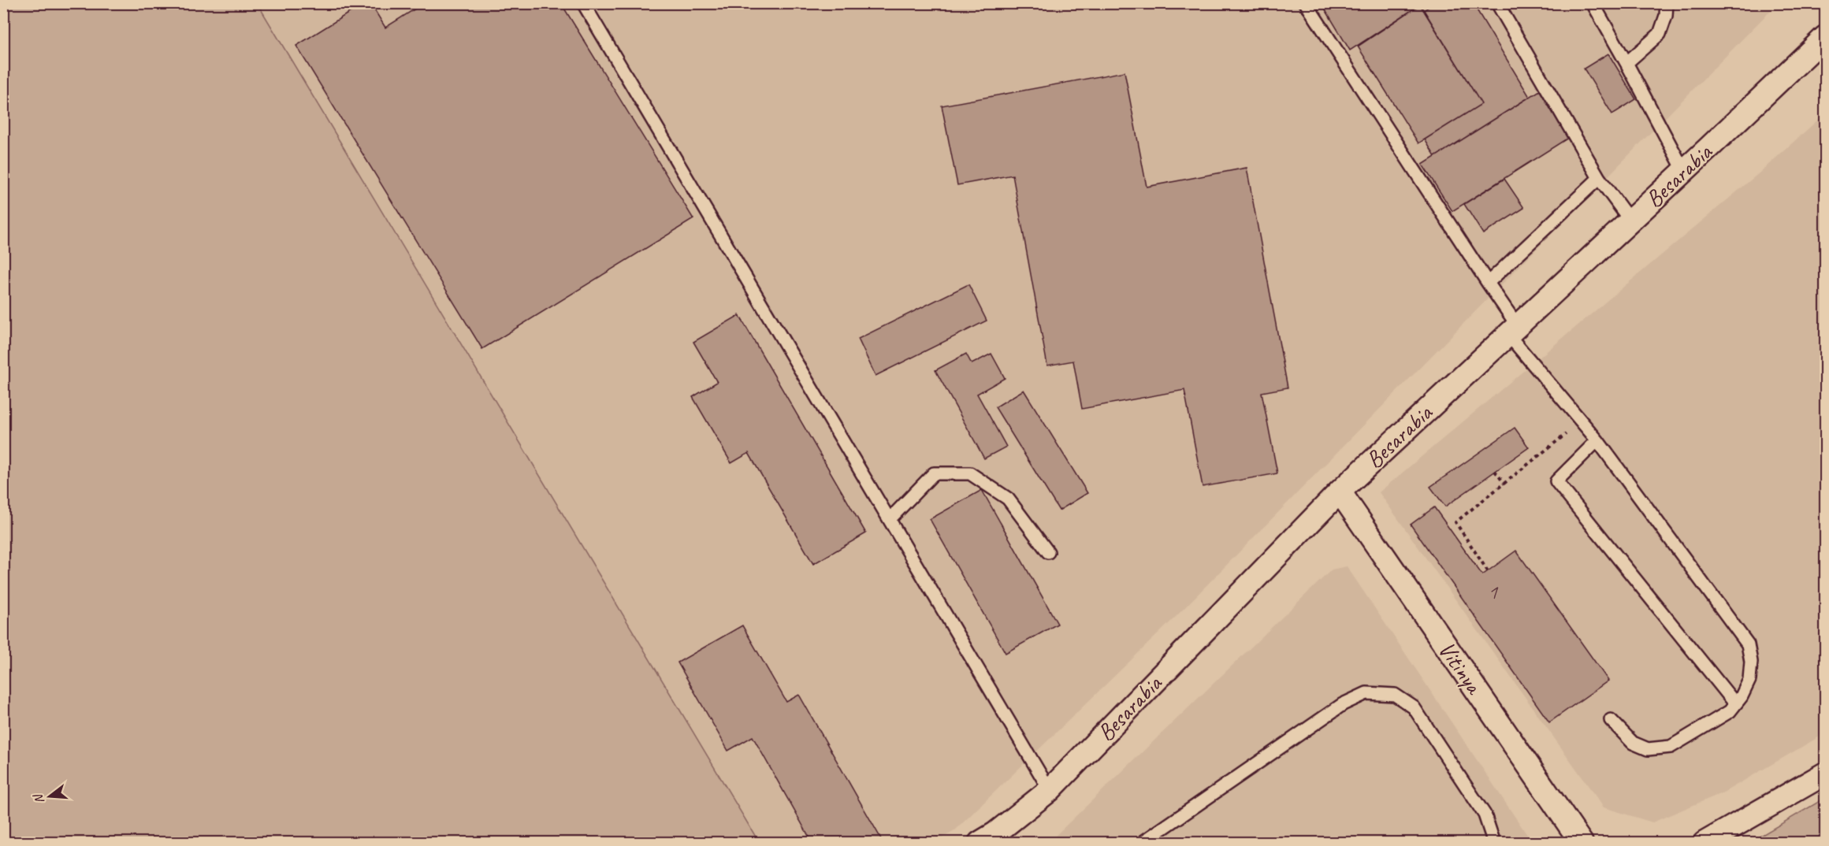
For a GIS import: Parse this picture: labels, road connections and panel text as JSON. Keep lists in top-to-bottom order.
{
  "streets": {
    "street": ["Besarabia", "Vitinya"]
  },
  "crossings": [
    ["Besarabia", "Vitinya"]
  ],
  "house_numbers": ["1"],
  "north": "left"
}
